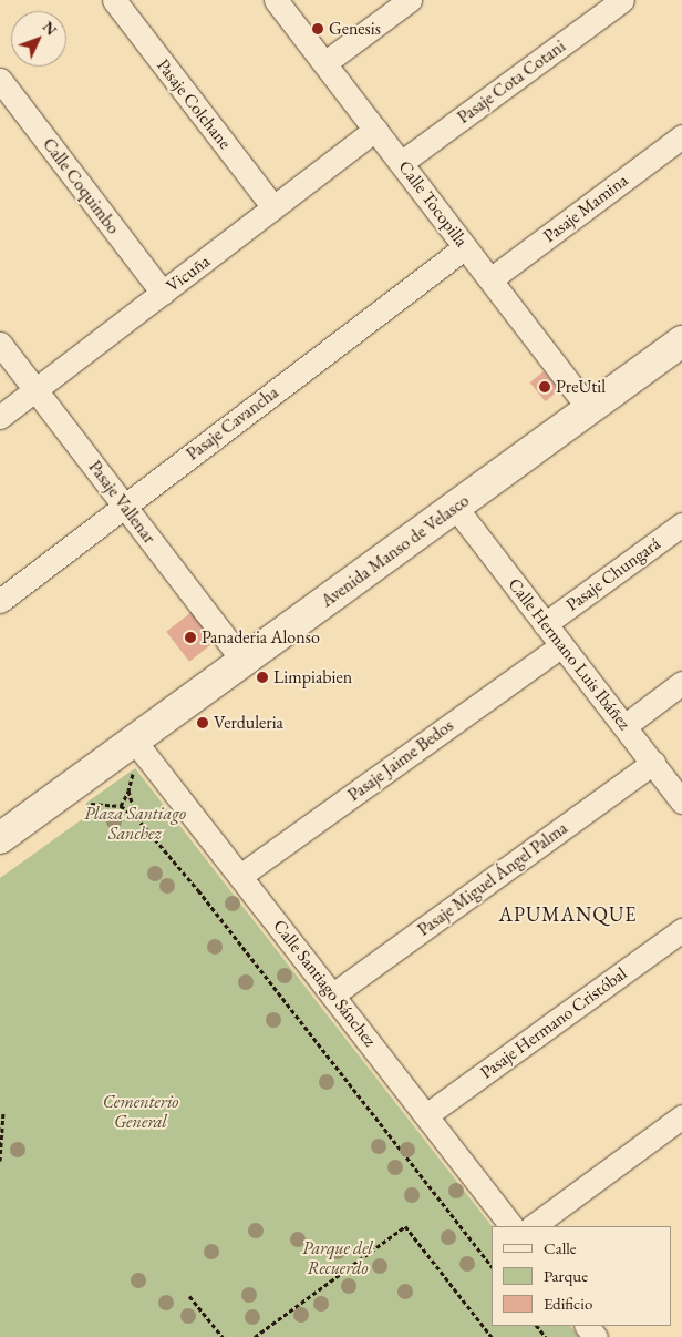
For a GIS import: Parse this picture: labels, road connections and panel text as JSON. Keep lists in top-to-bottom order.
{
  "streets": {
    "street": [
      "Pasaje Cota Cotani",
      "Pasaje Colchane",
      "Calle Coquimbo",
      "Calle Tocopilla",
      "Pasaje Mamina",
      "Vicuña",
      "Pasaje Cavancha",
      "Pasaje Vallenar",
      "Avenida Manso de Velasco",
      "Pasaje Chungará",
      "Calle Hermano Luis Ibáñez",
      "Pasaje Jaime Bedos",
      "Pasaje Miguel Ángel Palma",
      "Calle Santiago Sánchez",
      "Pasaje Hermano Cristóbal"
    ]
  },
  "crossings": [
    ["Pasaje Cota Cotani", "Calle Tocopilla"],
    ["Pasaje Colchane", "Vicuña"],
    ["Calle Coquimbo", "Vicuña"],
    ["Calle Tocopilla", "Pasaje Mamina"],
    ["Calle Tocopilla", "Vicuña"],
    ["Calle Tocopilla", "Pasaje Cavancha"],
    ["Calle Tocopilla", "Avenida Manso de Velasco"],
    ["Vicuña", "Pasaje Vallenar"],
    ["Pasaje Cavancha", "Pasaje Vallenar"],
    ["Pasaje Vallenar", "Avenida Manso de Velasco"],
    ["Avenida Manso de Velasco", "Calle Hermano Luis Ibáñez"],
    ["Avenida Manso de Velasco", "Calle Santiago Sánchez"],
    ["Pasaje Chungará", "Calle Hermano Luis Ibáñez"],
    ["Calle Hermano Luis Ibáñez", "Pasaje Jaime Bedos"],
    ["Calle Hermano Luis Ibáñez", "Pasaje Miguel Ángel Palma"],
    ["Pasaje Jaime Bedos", "Calle Santiago Sánchez"],
    ["Pasaje Miguel Ángel Palma", "Calle Santiago Sánchez"],
    ["Calle Santiago Sánchez", "Pasaje Hermano Cristóbal"]
  ],
  "districts": ["APUMANQUE"],
  "parks": ["Plaza Santiago Sanchez", "Cementerio General", "Parque del Recuerdo"],
  "places": [
    "Genesis",
    "PreUtil",
    "Panaderia Alonso",
    "Limpiabien",
    "Verduleria"
  ],
  "legend": ["Calle", "Parque", "Edificio"],
  "north": "top right"
}
